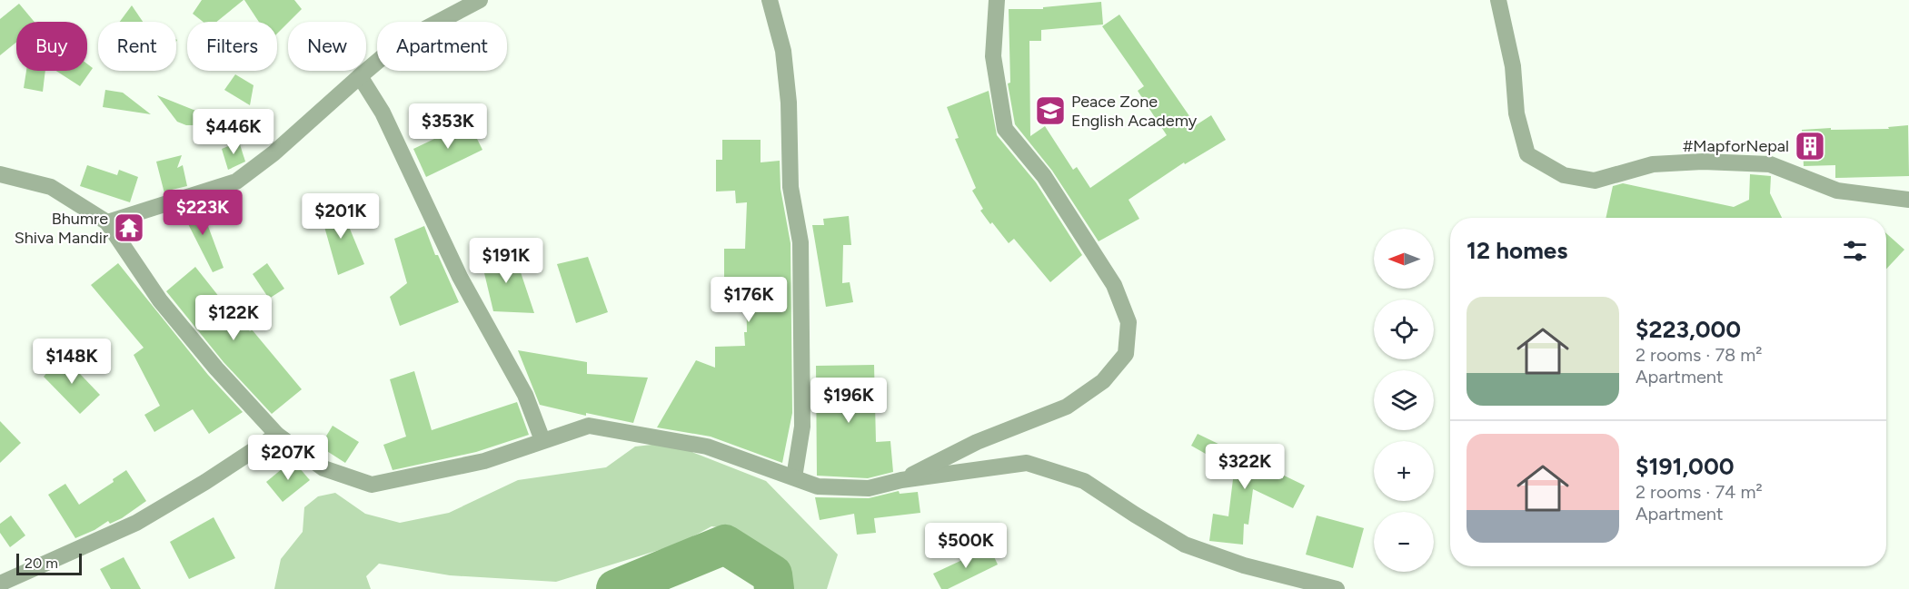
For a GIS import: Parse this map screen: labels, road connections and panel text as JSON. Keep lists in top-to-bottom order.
{
  "places": {
    "school or university": ["Peace Zone English Academy"],
    "building": ["#MapforNepal"],
    "temple": ["Bhumre Shiva Mandir"]
  },
  "scale_bar": "20 m",
  "north": "left",
  "page": {
    "chip": [
      "Buy",
      "Rent",
      "Filters",
      "New",
      "Apartment"
    ],
    "price": [
      "$353K",
      "$446K",
      "$223K",
      "$201K",
      "$191K",
      "$176K",
      "$122K",
      "$148K",
      "$196K",
      "$207K",
      "$322K",
      "$500K"
    ],
    "heading": "12 homes",
    "map_buttons": ["+", "−"],
    "list": [
      {
        "name": "$223,000",
        "note": "2 rooms · 78 m² · Apartment"
      },
      {
        "name": "$191,000",
        "note": "2 rooms · 74 m² · Apartment"
      }
    ],
    "scale": "20 m"
  }
}
